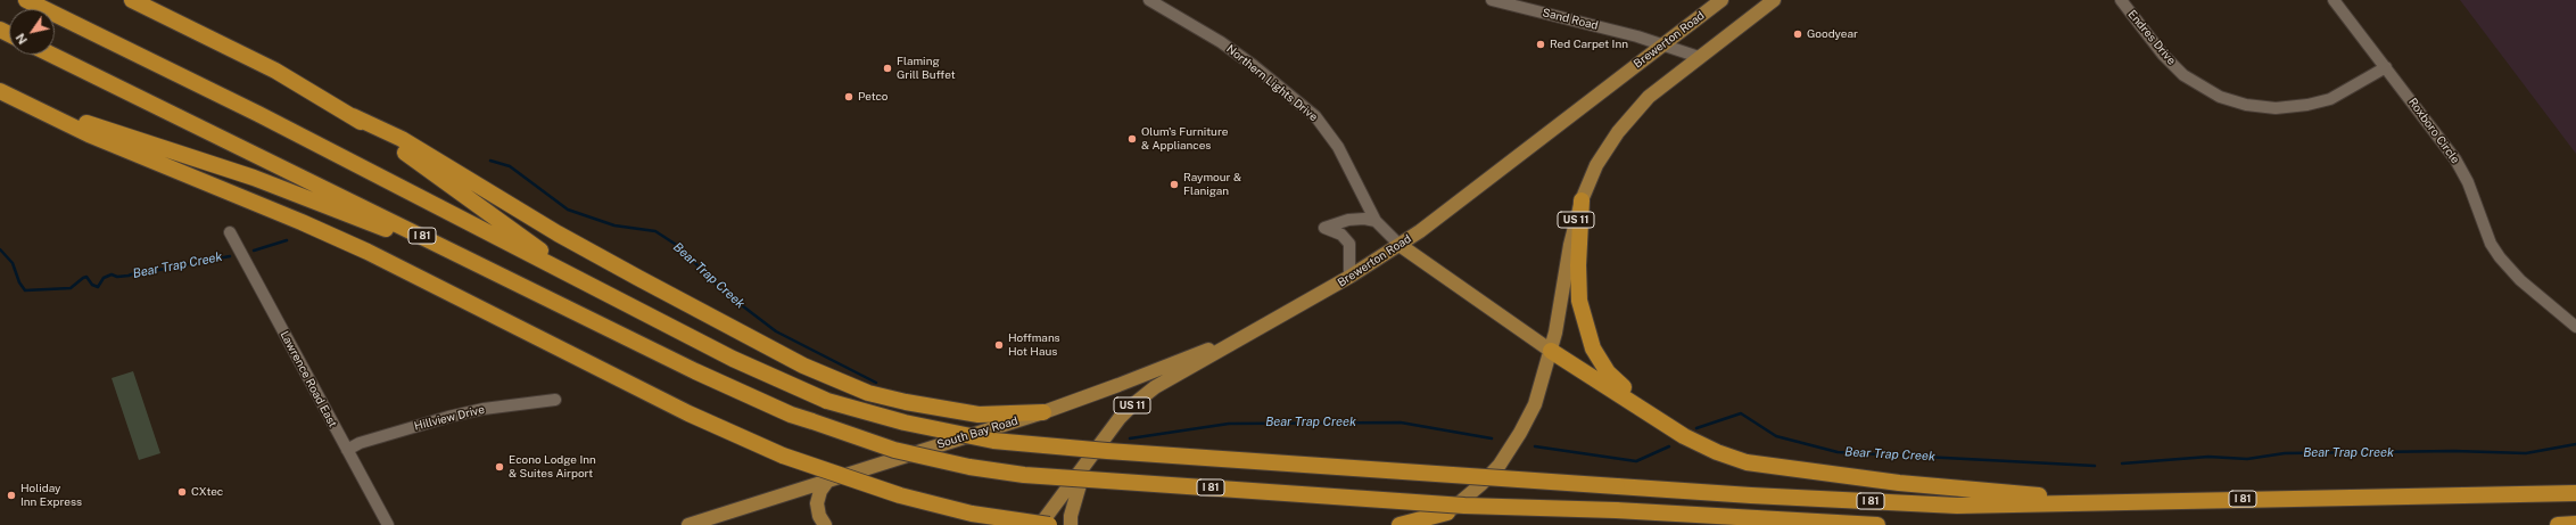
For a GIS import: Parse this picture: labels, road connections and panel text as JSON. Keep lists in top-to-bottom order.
{
  "streets": {
    "highway": ["I 81"],
    "main road": ["Brewerton Road", "US 11", "South Bay Road"],
    "street": [
      "Sand Road",
      "Endres Drive",
      "Northern Lights Drive",
      "Roxboro Circle",
      "Lawrence Road East",
      "Hillview Drive"
    ]
  },
  "crossings": [
    ["Sand Road", "Brewerton Road"],
    ["Sand Road", "US 11"],
    ["Endres Drive", "Roxboro Circle"],
    ["Brewerton Road", "Northern Lights Drive"],
    ["Brewerton Road", "South Bay Road"],
    ["Lawrence Road East", "Hillview Drive"]
  ],
  "water": ["Bear Trap Creek"],
  "places": [
    "Goodyear",
    "Red Carpet Inn",
    "Flaming Grill Buffet",
    "Petco",
    "Olum's Furniture & Appliances",
    "Raymour & Flanigan",
    "Hoffmans Hot Haus",
    "Econo Lodge Inn & Suites Airport",
    "CXtec",
    "Holiday Inn Express"
  ],
  "north": "bottom left"
}
